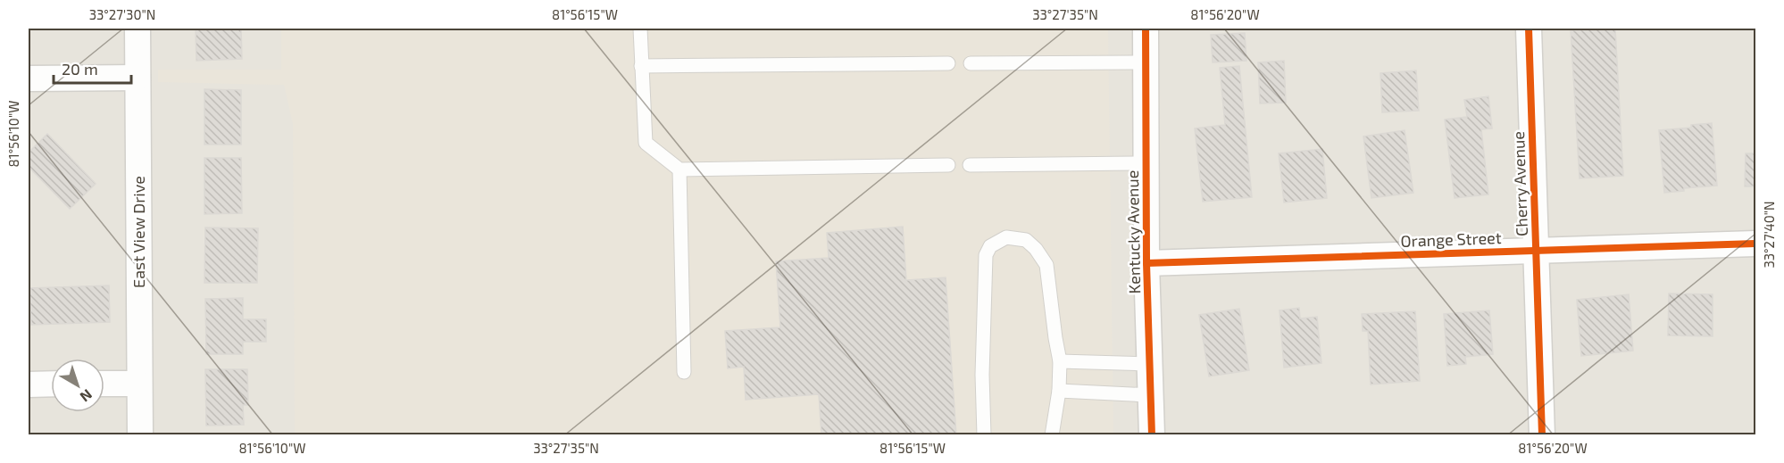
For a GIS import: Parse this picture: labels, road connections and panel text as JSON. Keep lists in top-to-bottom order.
{
  "streets": {
    "street": [
      "Cherry Avenue",
      "East View Drive",
      "Kentucky Avenue",
      "Orange Street"
    ]
  },
  "crossings": [
    ["Cherry Avenue", "Orange Street"],
    ["Kentucky Avenue", "Orange Street"]
  ],
  "scale_bar": "20 m",
  "north": "bottom right",
  "coordinates": [
    "33°27'30\"N",
    "81°56'15\"W",
    "33°27'35\"N",
    "81°56'20\"W",
    "81°56'10\"W",
    "33°27'40\"N"
  ]
}
